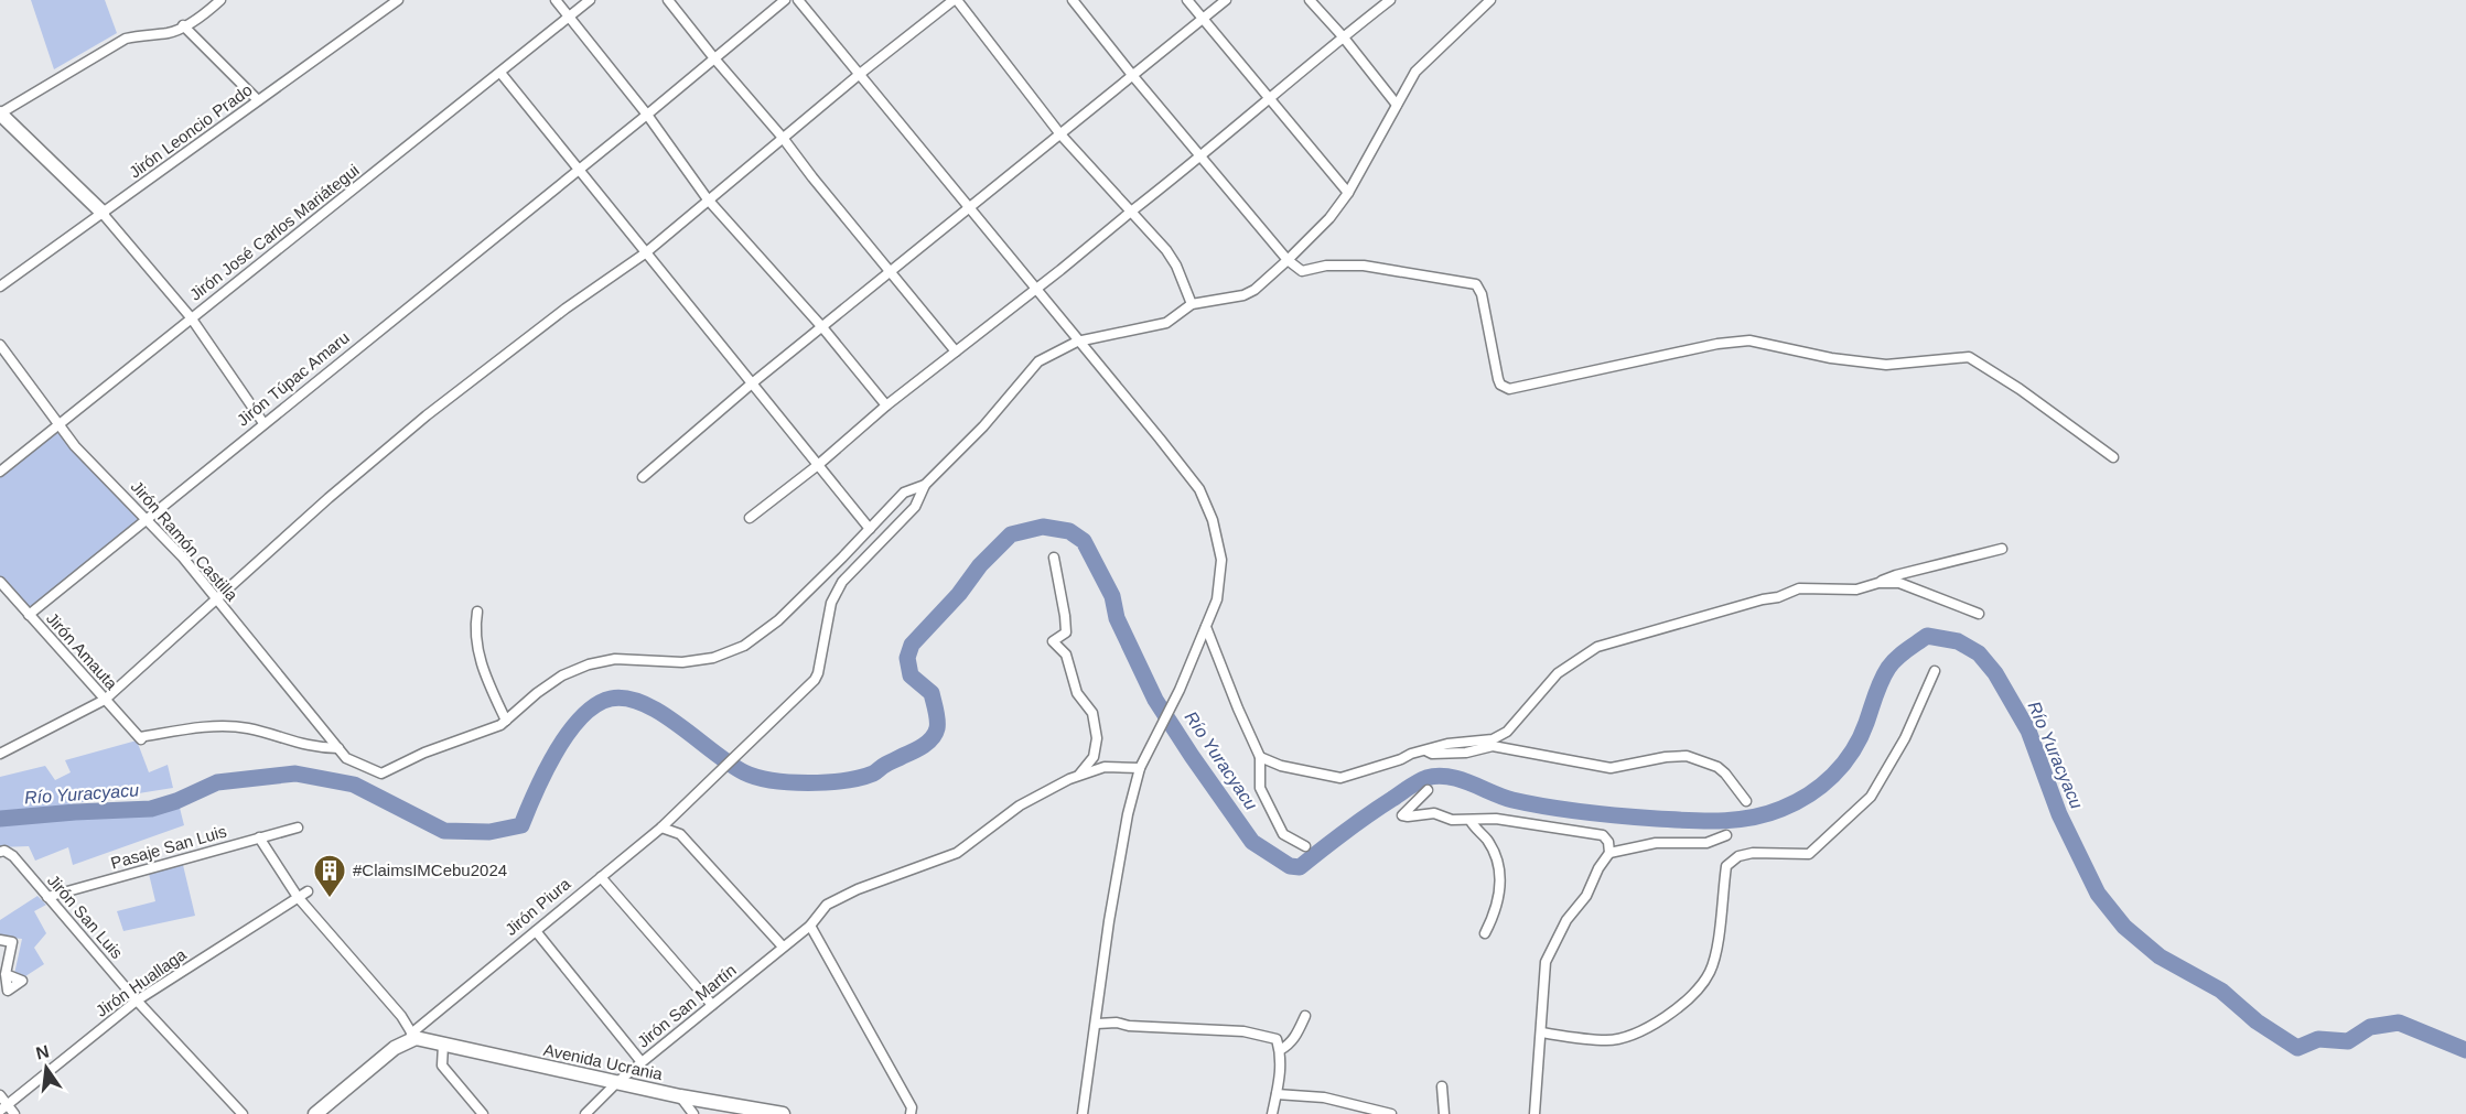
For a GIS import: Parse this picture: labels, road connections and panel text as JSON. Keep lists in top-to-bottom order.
{
  "streets": {
    "main road": ["Jirón Piura", "Avenida Ucrania"],
    "street": [
      "Jirón Leoncio Prado",
      "Jirón José Carlos Mariátegui",
      "Jirón Túpac Amaru",
      "Jirón Ramón Castilla",
      "Jirón Amauta",
      "Pasaje San Luis",
      "Jirón San Luis",
      "Jirón Huallaga",
      "Jirón San Martín"
    ]
  },
  "crossings": [
    ["Jirón José Carlos Mariátegui", "Jirón Ramón Castilla"],
    ["Jirón Túpac Amaru", "Jirón Ramón Castilla"],
    ["Jirón Túpac Amaru", "Jirón Amauta"],
    ["Jirón Ramón Castilla", "Jirón Amauta"],
    ["Pasaje San Luis", "Jirón San Luis"],
    ["Jirón Piura", "Avenida Ucrania"],
    ["Jirón San Luis", "Jirón Huallaga"],
    ["Jirón San Martín", "Avenida Ucrania"]
  ],
  "water": ["Río Yuracyacu"],
  "places": {
    "building": ["#ClaimsIMCebu2024"]
  },
  "north": "top"
}
